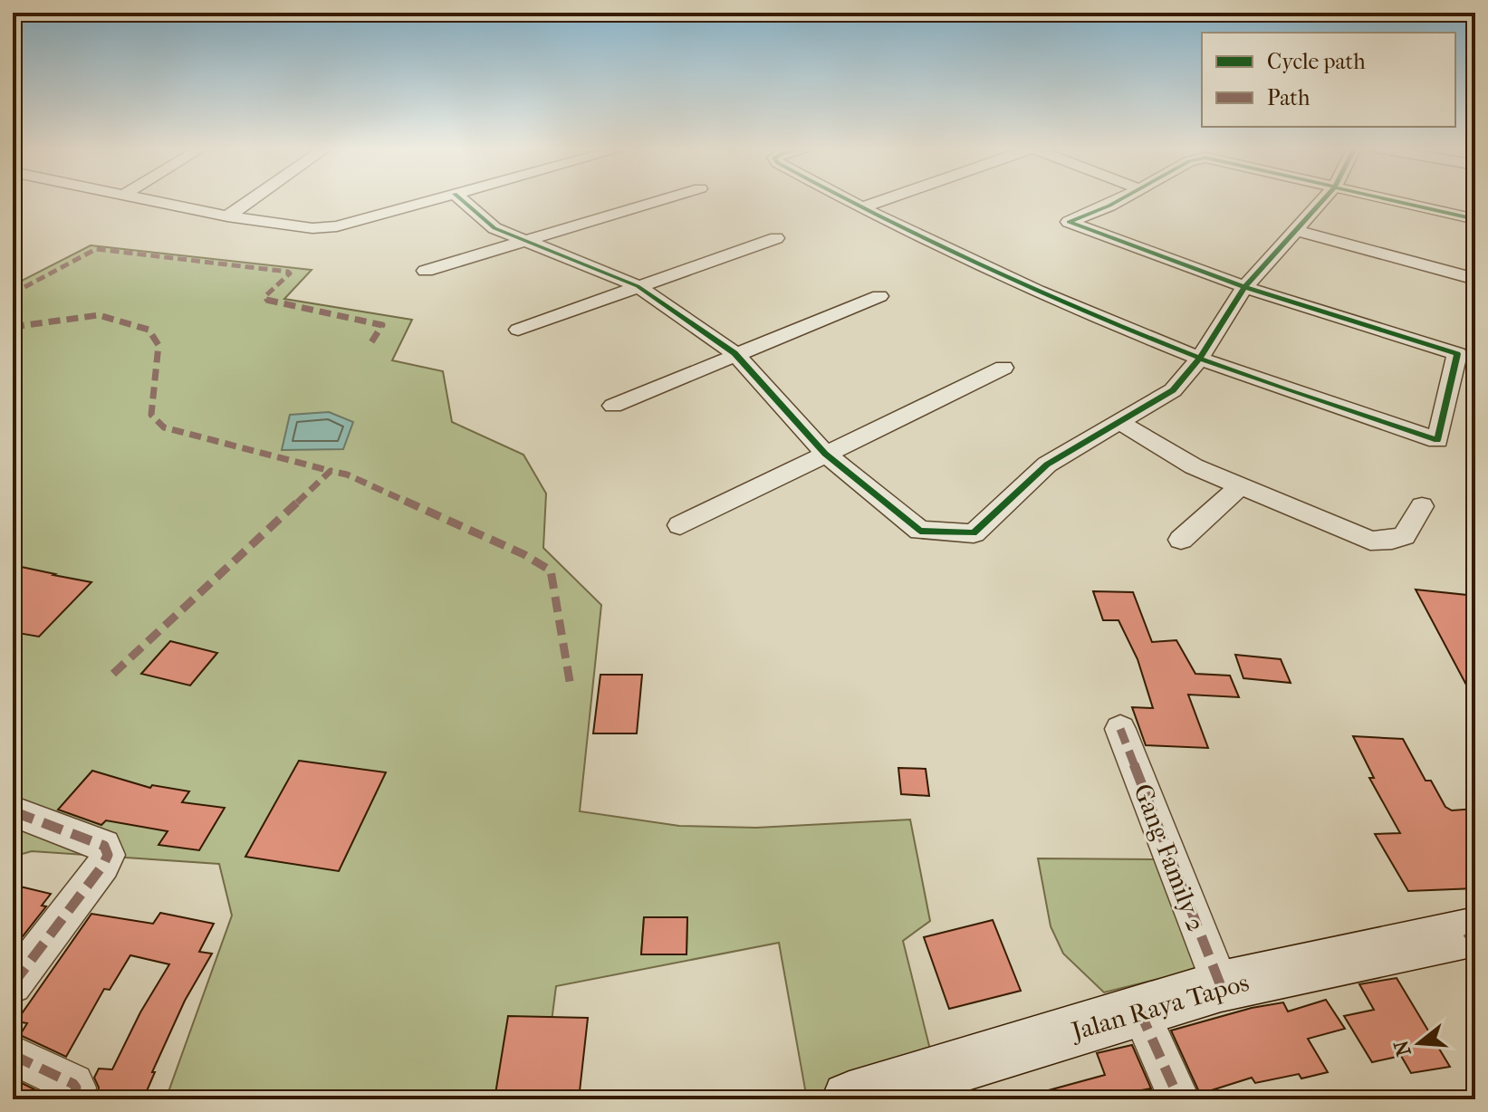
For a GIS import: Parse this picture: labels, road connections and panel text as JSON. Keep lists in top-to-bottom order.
{
  "streets": {
    "main road": ["Jalan Raya Tapos"],
    "street": ["Gang Family 2"]
  },
  "crossings": [
    ["Gang Family 2", "Jalan Raya Tapos"]
  ],
  "legend": ["Cycle path", "Path"],
  "north": "left"
}
